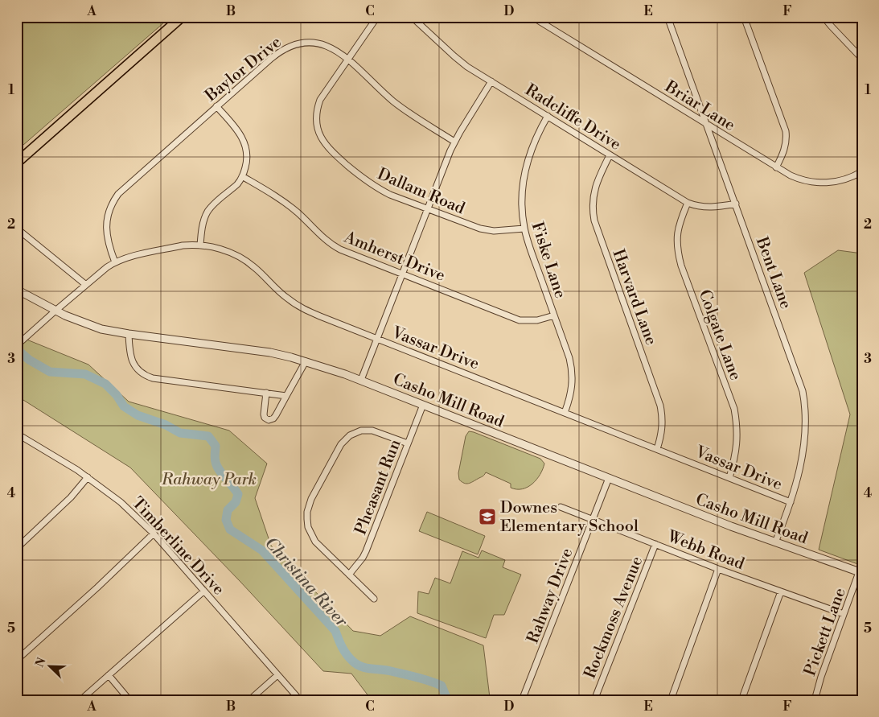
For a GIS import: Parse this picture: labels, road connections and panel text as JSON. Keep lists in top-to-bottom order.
{
  "streets": {
    "street": [
      "Baylor Drive",
      "Briar Lane",
      "Radcliffe Drive",
      "Dallam Road",
      "Amherst Drive",
      "Fiske Lane",
      "Bent Lane",
      "Harvard Lane",
      "Colgate Lane",
      "Vassar Drive",
      "Casho Mill Road",
      "Pheasant Run",
      "Timberline Drive",
      "Webb Road",
      "Rahway Drive",
      "Rockmoss Avenue",
      "Pickett Lane"
    ]
  },
  "crossings": [
    ["Baylor Drive", "Dallam Road"],
    ["Baylor Drive", "Vassar Drive"],
    ["Briar Lane", "Bent Lane"],
    ["Radcliffe Drive", "Fiske Lane"],
    ["Radcliffe Drive", "Bent Lane"],
    ["Radcliffe Drive", "Harvard Lane"],
    ["Radcliffe Drive", "Colgate Lane"],
    ["Dallam Road", "Fiske Lane"],
    ["Amherst Drive", "Fiske Lane"],
    ["Fiske Lane", "Vassar Drive"],
    ["Bent Lane", "Vassar Drive"],
    ["Bent Lane", "Casho Mill Road"],
    ["Harvard Lane", "Vassar Drive"],
    ["Colgate Lane", "Vassar Drive"],
    ["Vassar Drive", "Casho Mill Road"],
    ["Casho Mill Road", "Pheasant Run"],
    ["Casho Mill Road", "Rahway Drive"],
    ["Casho Mill Road", "Pickett Lane"],
    ["Webb Road", "Rahway Drive"],
    ["Webb Road", "Rockmoss Avenue"],
    ["Webb Road", "Pickett Lane"]
  ],
  "water": ["Christina River"],
  "parks": ["Rahway Park"],
  "places": {
    "school or university": ["Downes Elementary School"]
  },
  "north": "top left",
  "grid": {
    "columns": [
      "A",
      "B",
      "C",
      "D",
      "E",
      "F"
    ],
    "rows": [
      "1",
      "2",
      "3",
      "4",
      "5"
    ]
  }
}
